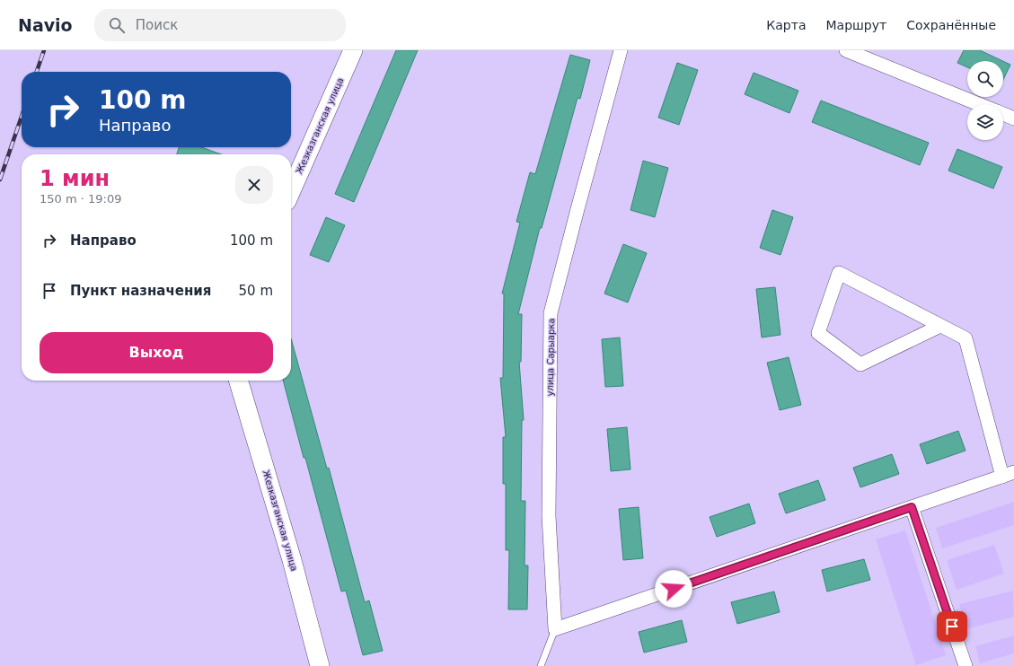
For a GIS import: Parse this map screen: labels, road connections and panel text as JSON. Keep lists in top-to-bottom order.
{
  "streets": {
    "street": ["Жезказганская улица", "улица Сарыарка"]
  },
  "page": {
    "header": "Navio",
    "search": "Поиск",
    "nav": ["Карта", "Маршрут", "Сохранённые"],
    "turn": ["100 m", "Направо"],
    "heading": ["1 мин", "150 m · 19:09"],
    "list": [
      {
        "name": "Направо",
        "value": "100 m"
      },
      {
        "name": "Пункт назначения",
        "value": "50 m"
      }
    ],
    "buttons": "Выход"
  }
}
